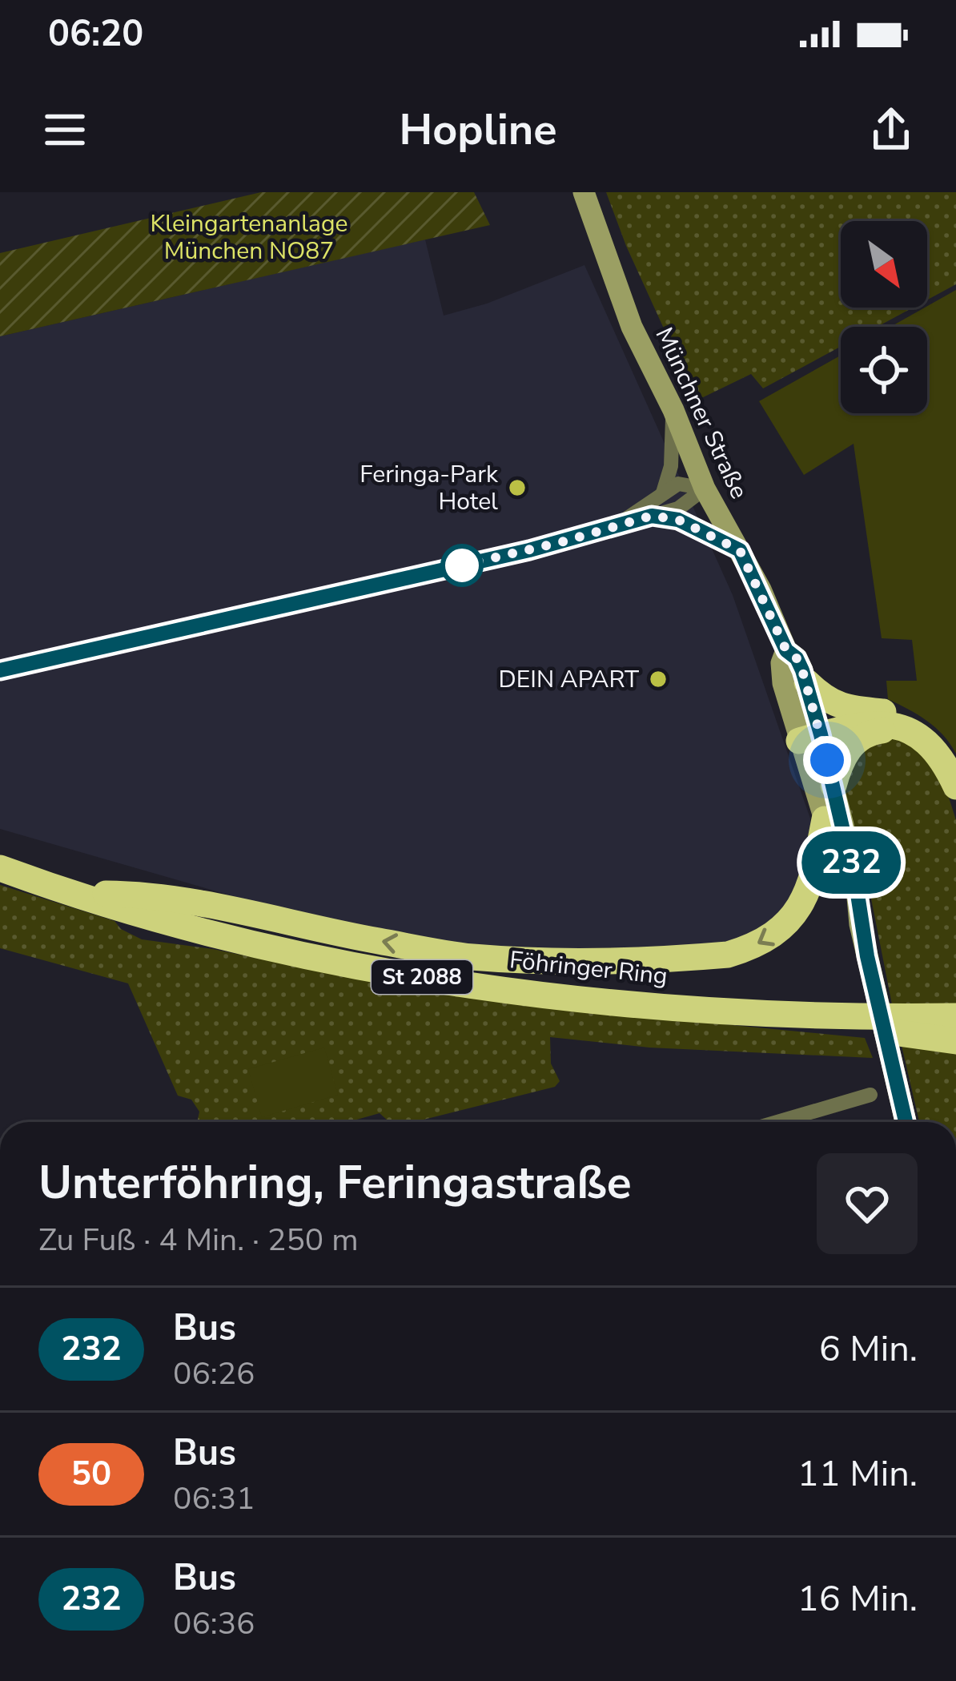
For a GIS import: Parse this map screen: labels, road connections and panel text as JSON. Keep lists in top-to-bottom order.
{
  "streets": {
    "highway": ["Föhringer Ring", "St 2088"],
    "main road": ["Münchner Straße"]
  },
  "parks": ["Kleingartenanlage München NO87"],
  "places": ["Feringa-Park Hotel", "DEIN APART"],
  "lines": ["bus line 232"],
  "north": "bottom right",
  "page": {
    "status": "06:20",
    "header": "Hopline",
    "on_map": "232",
    "heading": ["Unterföhring, Feringastraße", "Zu Fuß · 4 Min. · 250 m"],
    "list": [
      {
        "mark": "232",
        "name": "Bus",
        "note": "06:26",
        "value": "6 Min."
      },
      {
        "mark": "50",
        "name": "Bus",
        "note": "06:31",
        "value": "11 Min."
      },
      {
        "mark": "232",
        "name": "Bus",
        "note": "06:36",
        "value": "16 Min."
      }
    ]
  }
}
